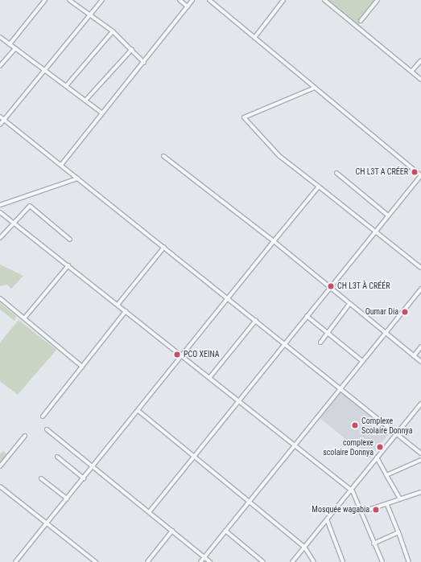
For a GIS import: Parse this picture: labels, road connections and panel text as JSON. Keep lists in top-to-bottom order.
{
  "places": [
    "CH L3T A CRÉER",
    "CH L3T À CRÉÉR",
    "Oumar Dia",
    "PCO XEINA",
    "Complexe Scolaire Donnya",
    "complexe scolaire Donnya",
    "Mosquée wagabia"
  ]
}
